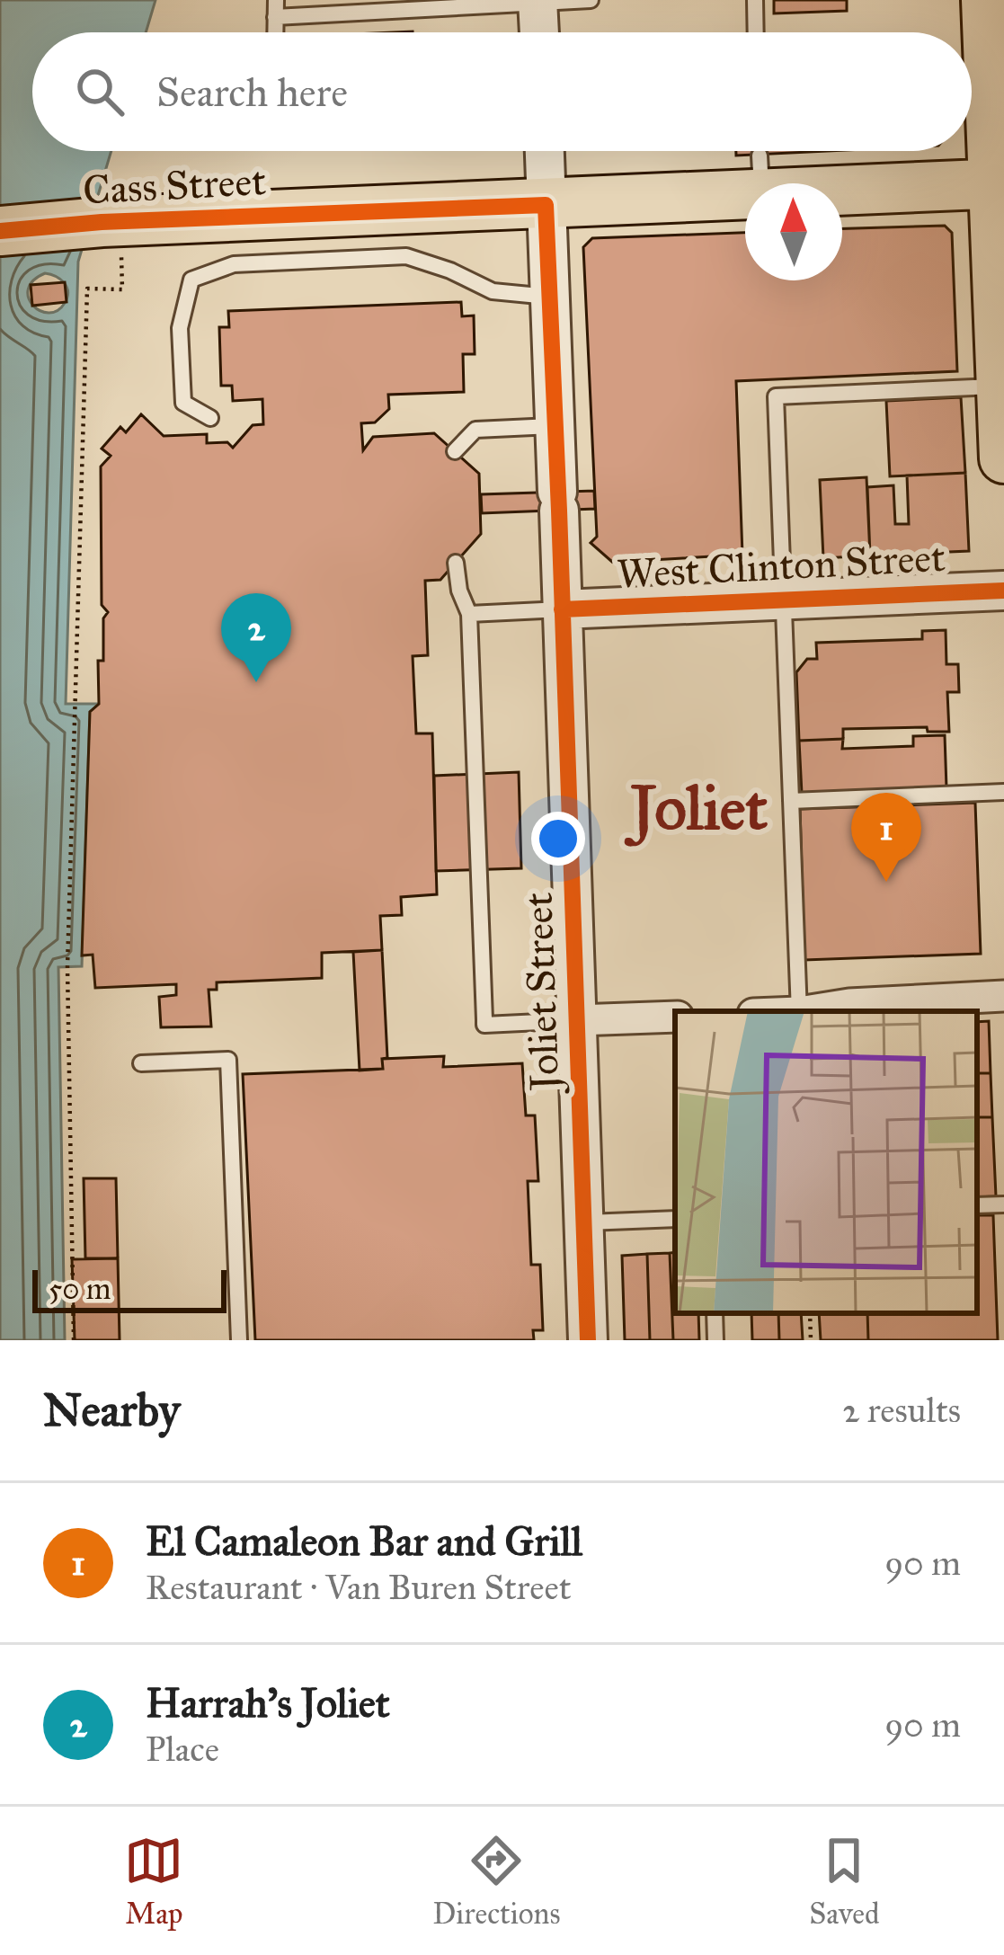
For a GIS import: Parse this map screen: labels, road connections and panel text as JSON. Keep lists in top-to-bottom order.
{
  "streets": {
    "main road": ["Cass Street"],
    "street": ["West Clinton Street", "Joliet Street"]
  },
  "crossings": [
    ["Cass Street", "Joliet Street"],
    ["West Clinton Street", "Joliet Street"]
  ],
  "districts": ["Joliet"],
  "scale_bar": "50 m",
  "north": "top",
  "page": {
    "search": "Search here",
    "pins": ["2", "1"],
    "scale": "50 m",
    "heading": ["Nearby", "2 results"],
    "list": [
      {
        "mark": "1",
        "name": "El Camaleon Bar and Grill",
        "note": "Restaurant · Van Buren Street",
        "value": "90 m"
      },
      {
        "mark": "2",
        "name": "Harrah's Joliet",
        "note": "Place",
        "value": "90 m"
      }
    ],
    "nav": ["Map", "Directions", "Saved"]
  }
}
